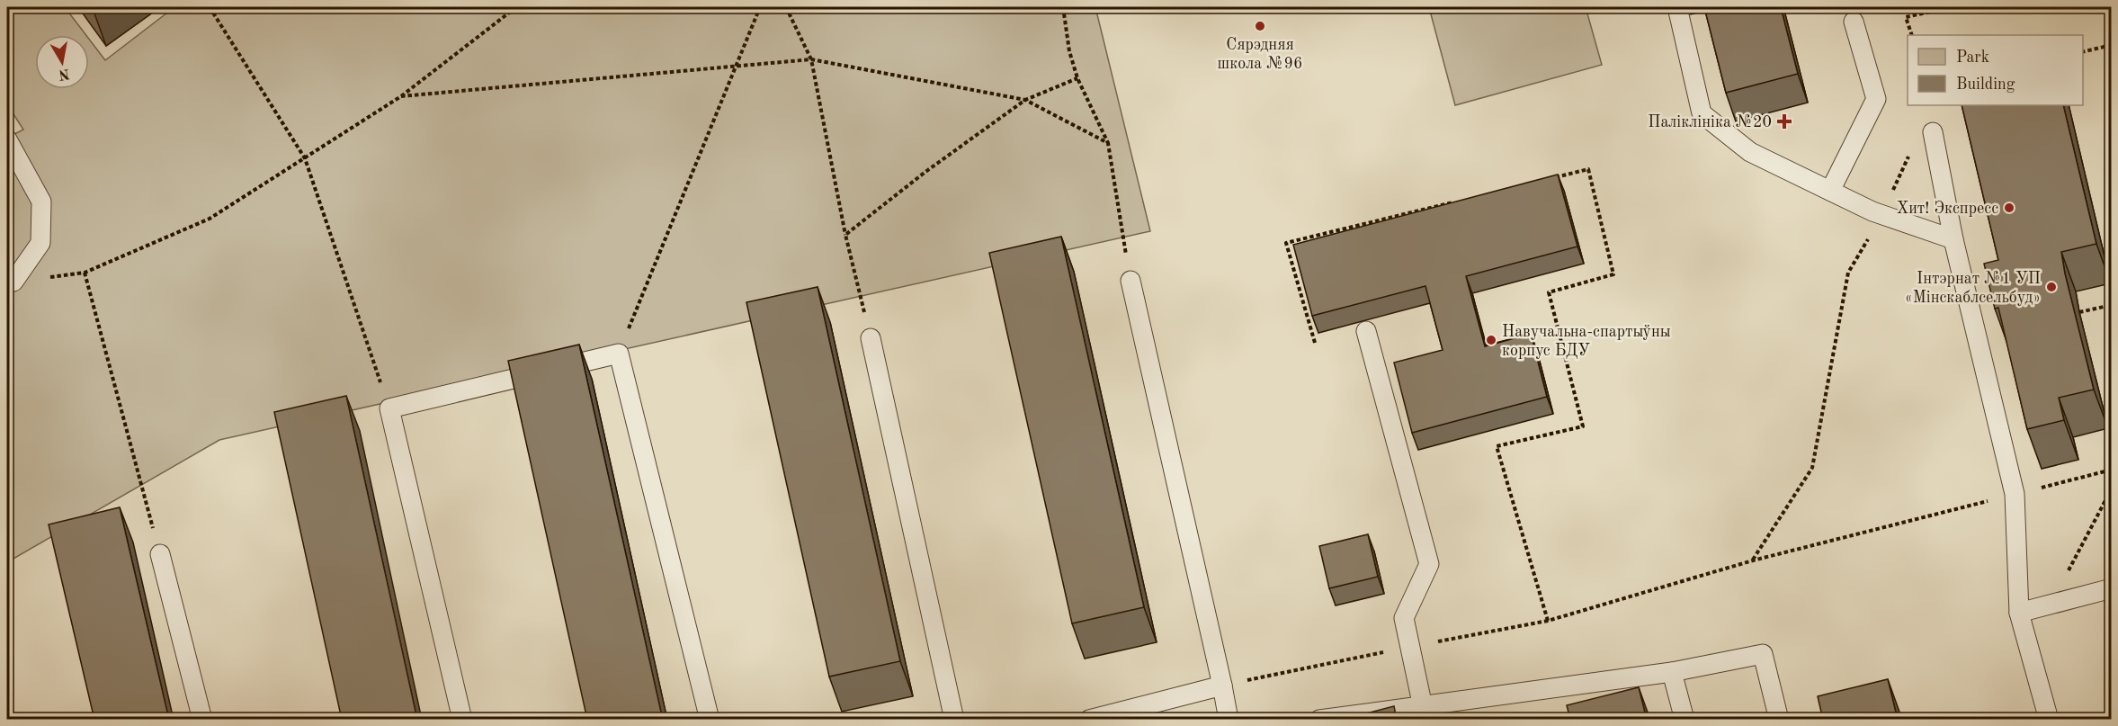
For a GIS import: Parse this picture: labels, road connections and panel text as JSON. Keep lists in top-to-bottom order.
{
  "places": {
    "other": [
      "Сярэдняя школа №96",
      "Хит! Экспресс",
      "Інтэрнат №1 УП «Мінскаблсельбуд»",
      "Навучальна-спартыўны корпус БДУ"
    ],
    "health": ["Паліклініка №20"]
  },
  "legend": ["Park", "Building"],
  "north": "bottom"
}
